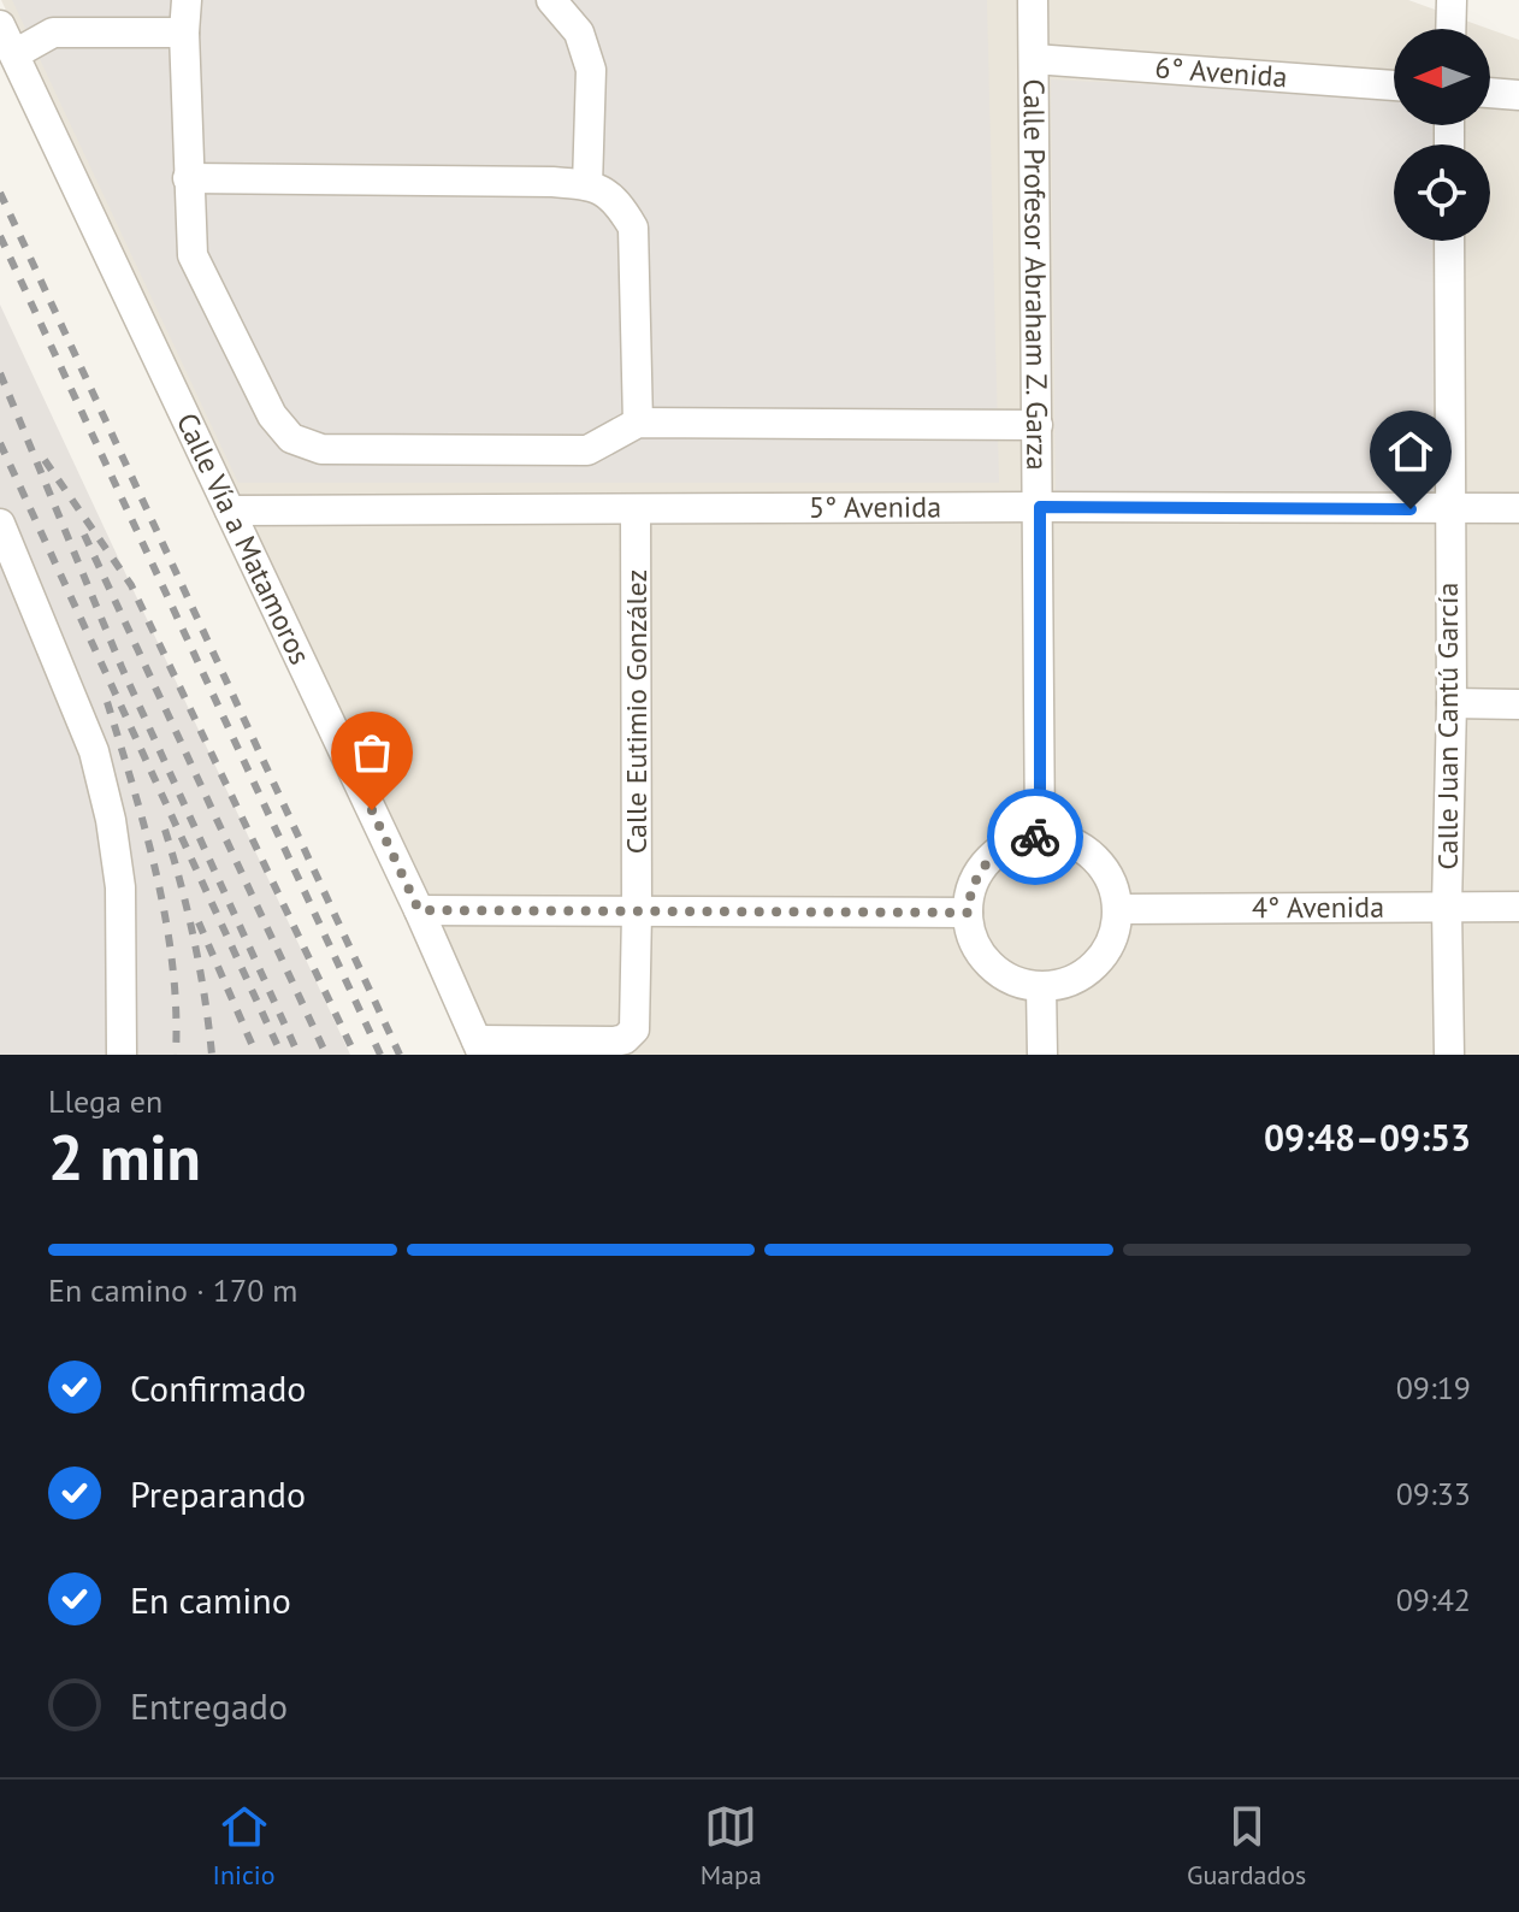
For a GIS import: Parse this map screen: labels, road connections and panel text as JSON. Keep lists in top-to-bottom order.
{
  "streets": {
    "street": [
      "6° Avenida",
      "Calle Profesor Abraham Z. Garza",
      "5° Avenida",
      "Calle Vía a Matamoros",
      "Calle Eutimio González",
      "Calle Juan Cantú García",
      "4° Avenida"
    ]
  },
  "crossings": [
    ["6° Avenida", "Calle Profesor Abraham Z. Garza"],
    ["Calle Profesor Abraham Z. Garza", "5° Avenida"],
    ["Calle Profesor Abraham Z. Garza", "4° Avenida"],
    ["5° Avenida", "Calle Vía a Matamoros"],
    ["5° Avenida", "Calle Eutimio González"],
    ["5° Avenida", "Calle Juan Cantú García"],
    ["Calle Vía a Matamoros", "Calle Eutimio González"],
    ["Calle Juan Cantú García", "4° Avenida"]
  ],
  "north": "left",
  "page": {
    "heading": ["2 min", "Llega en", "09:48–09:53"],
    "bar": "En camino · 170 m",
    "list": [
      ["Confirmado", "09:19"],
      ["Preparando", "09:33"],
      ["En camino", "09:42"],
      "Entregado"
    ],
    "tabs": ["Inicio", "Mapa", "Guardados"]
  }
}
